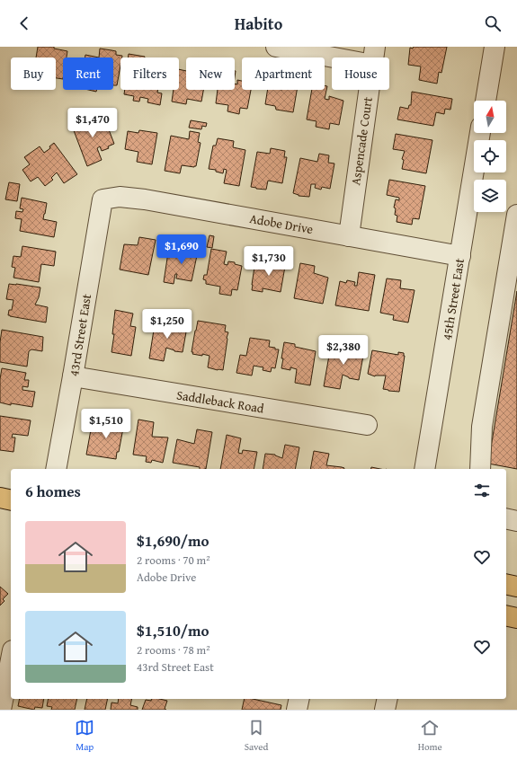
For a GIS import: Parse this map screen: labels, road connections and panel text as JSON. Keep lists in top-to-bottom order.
{
  "streets": {
    "street": [
      "Aspencade Court",
      "Adobe Drive",
      "45th Street East",
      "43rd Street East",
      "Saddleback Road"
    ]
  },
  "crossings": [
    ["Aspencade Court", "Adobe Drive"],
    ["Adobe Drive", "45th Street East"],
    ["Adobe Drive", "43rd Street East"],
    ["43rd Street East", "Saddleback Road"]
  ],
  "north": "top",
  "page": {
    "header": "Habito",
    "chip": [
      "Buy",
      "Rent",
      "Filters",
      "New",
      "Apartment",
      "House"
    ],
    "price": [
      "$1,470",
      "$1,690",
      "$1,730",
      "$1,250",
      "$2,380",
      "$1,510"
    ],
    "heading": "6 homes",
    "list": [
      {
        "name": "$1,690/mo",
        "note": "2 rooms · 70 m² · Adobe Drive"
      },
      {
        "name": "$1,510/mo",
        "note": "2 rooms · 78 m² · 43rd Street East"
      }
    ],
    "tabs": ["Map", "Saved", "Home"]
  }
}
